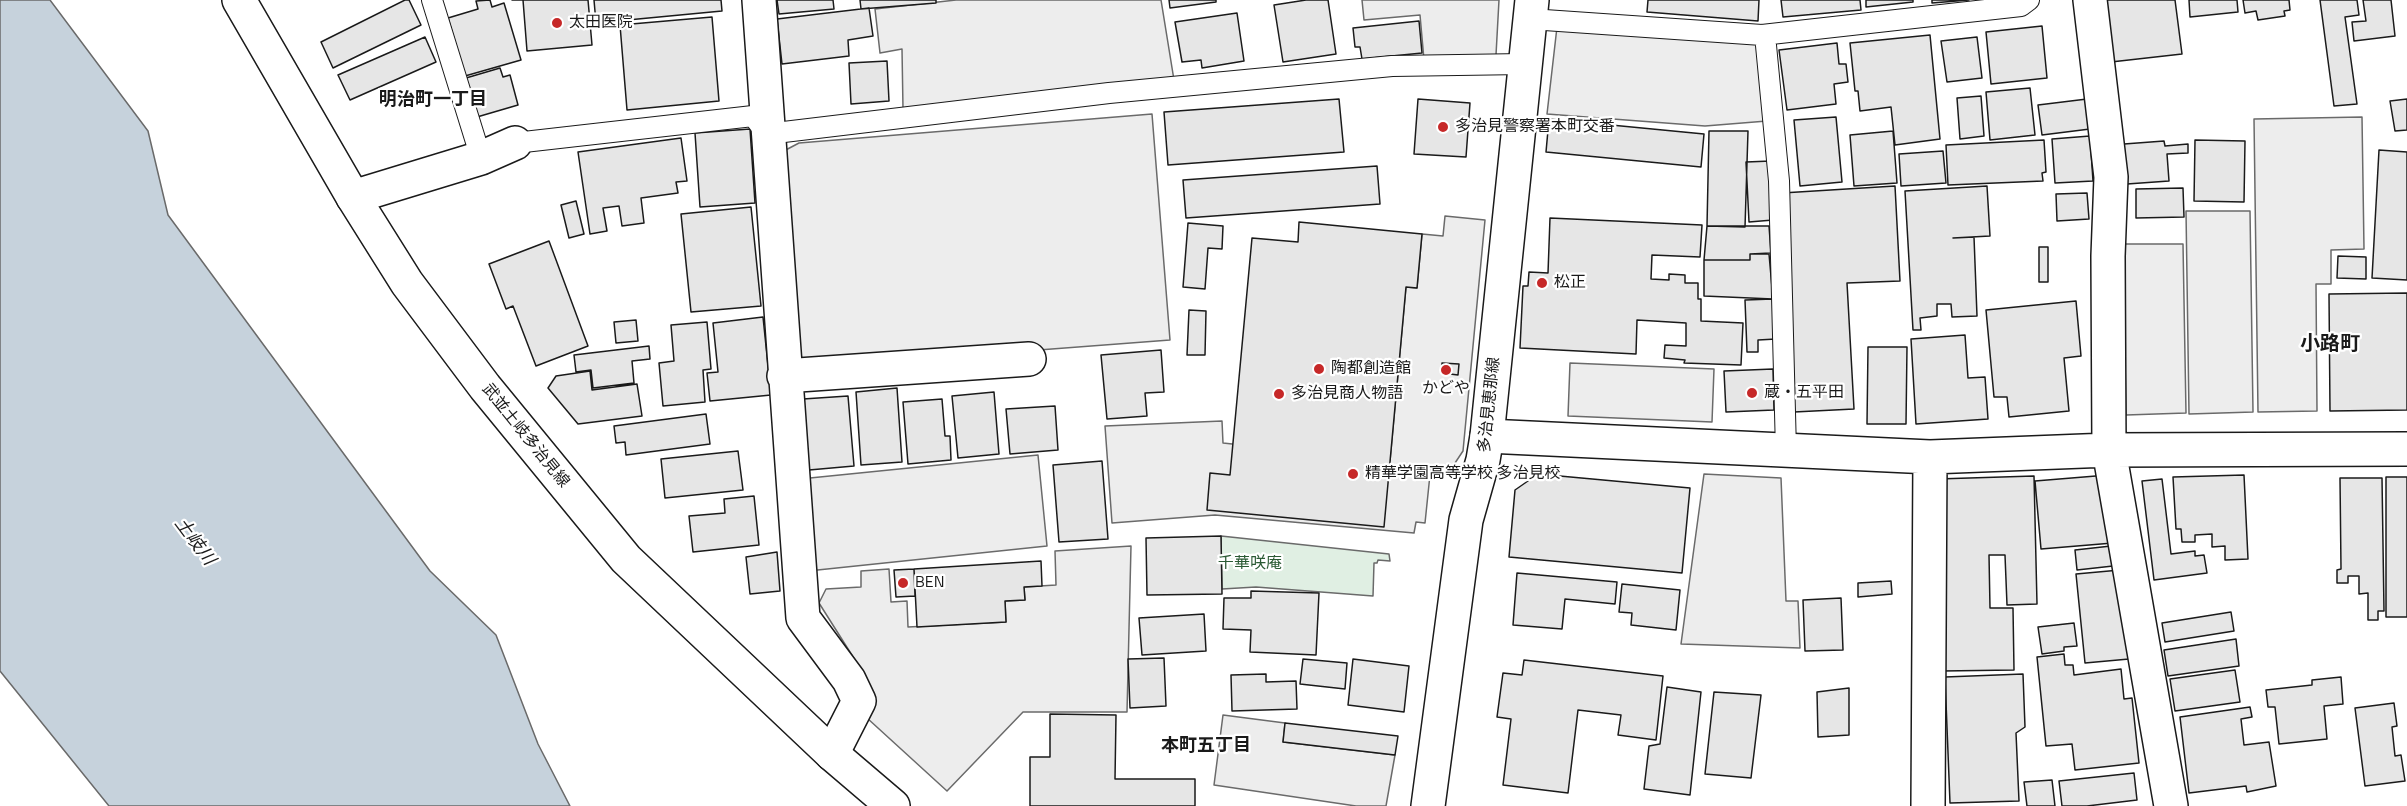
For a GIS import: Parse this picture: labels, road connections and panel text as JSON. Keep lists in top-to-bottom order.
{
  "streets": {
    "street": ["多治見恵那線", "武並土岐多治見線"]
  },
  "districts": ["明治町一丁目", "小路町", "本町五丁目"],
  "water": ["土岐川"],
  "parks": ["千華咲庵"],
  "places": [
    "太田医院",
    "多治見警察署本町交番",
    "松正",
    "陶都創造館",
    "かどや",
    "蔵・五平田",
    "多治見商人物語",
    "精華学園高等学校 多治見校",
    "BEN"
  ]
}
